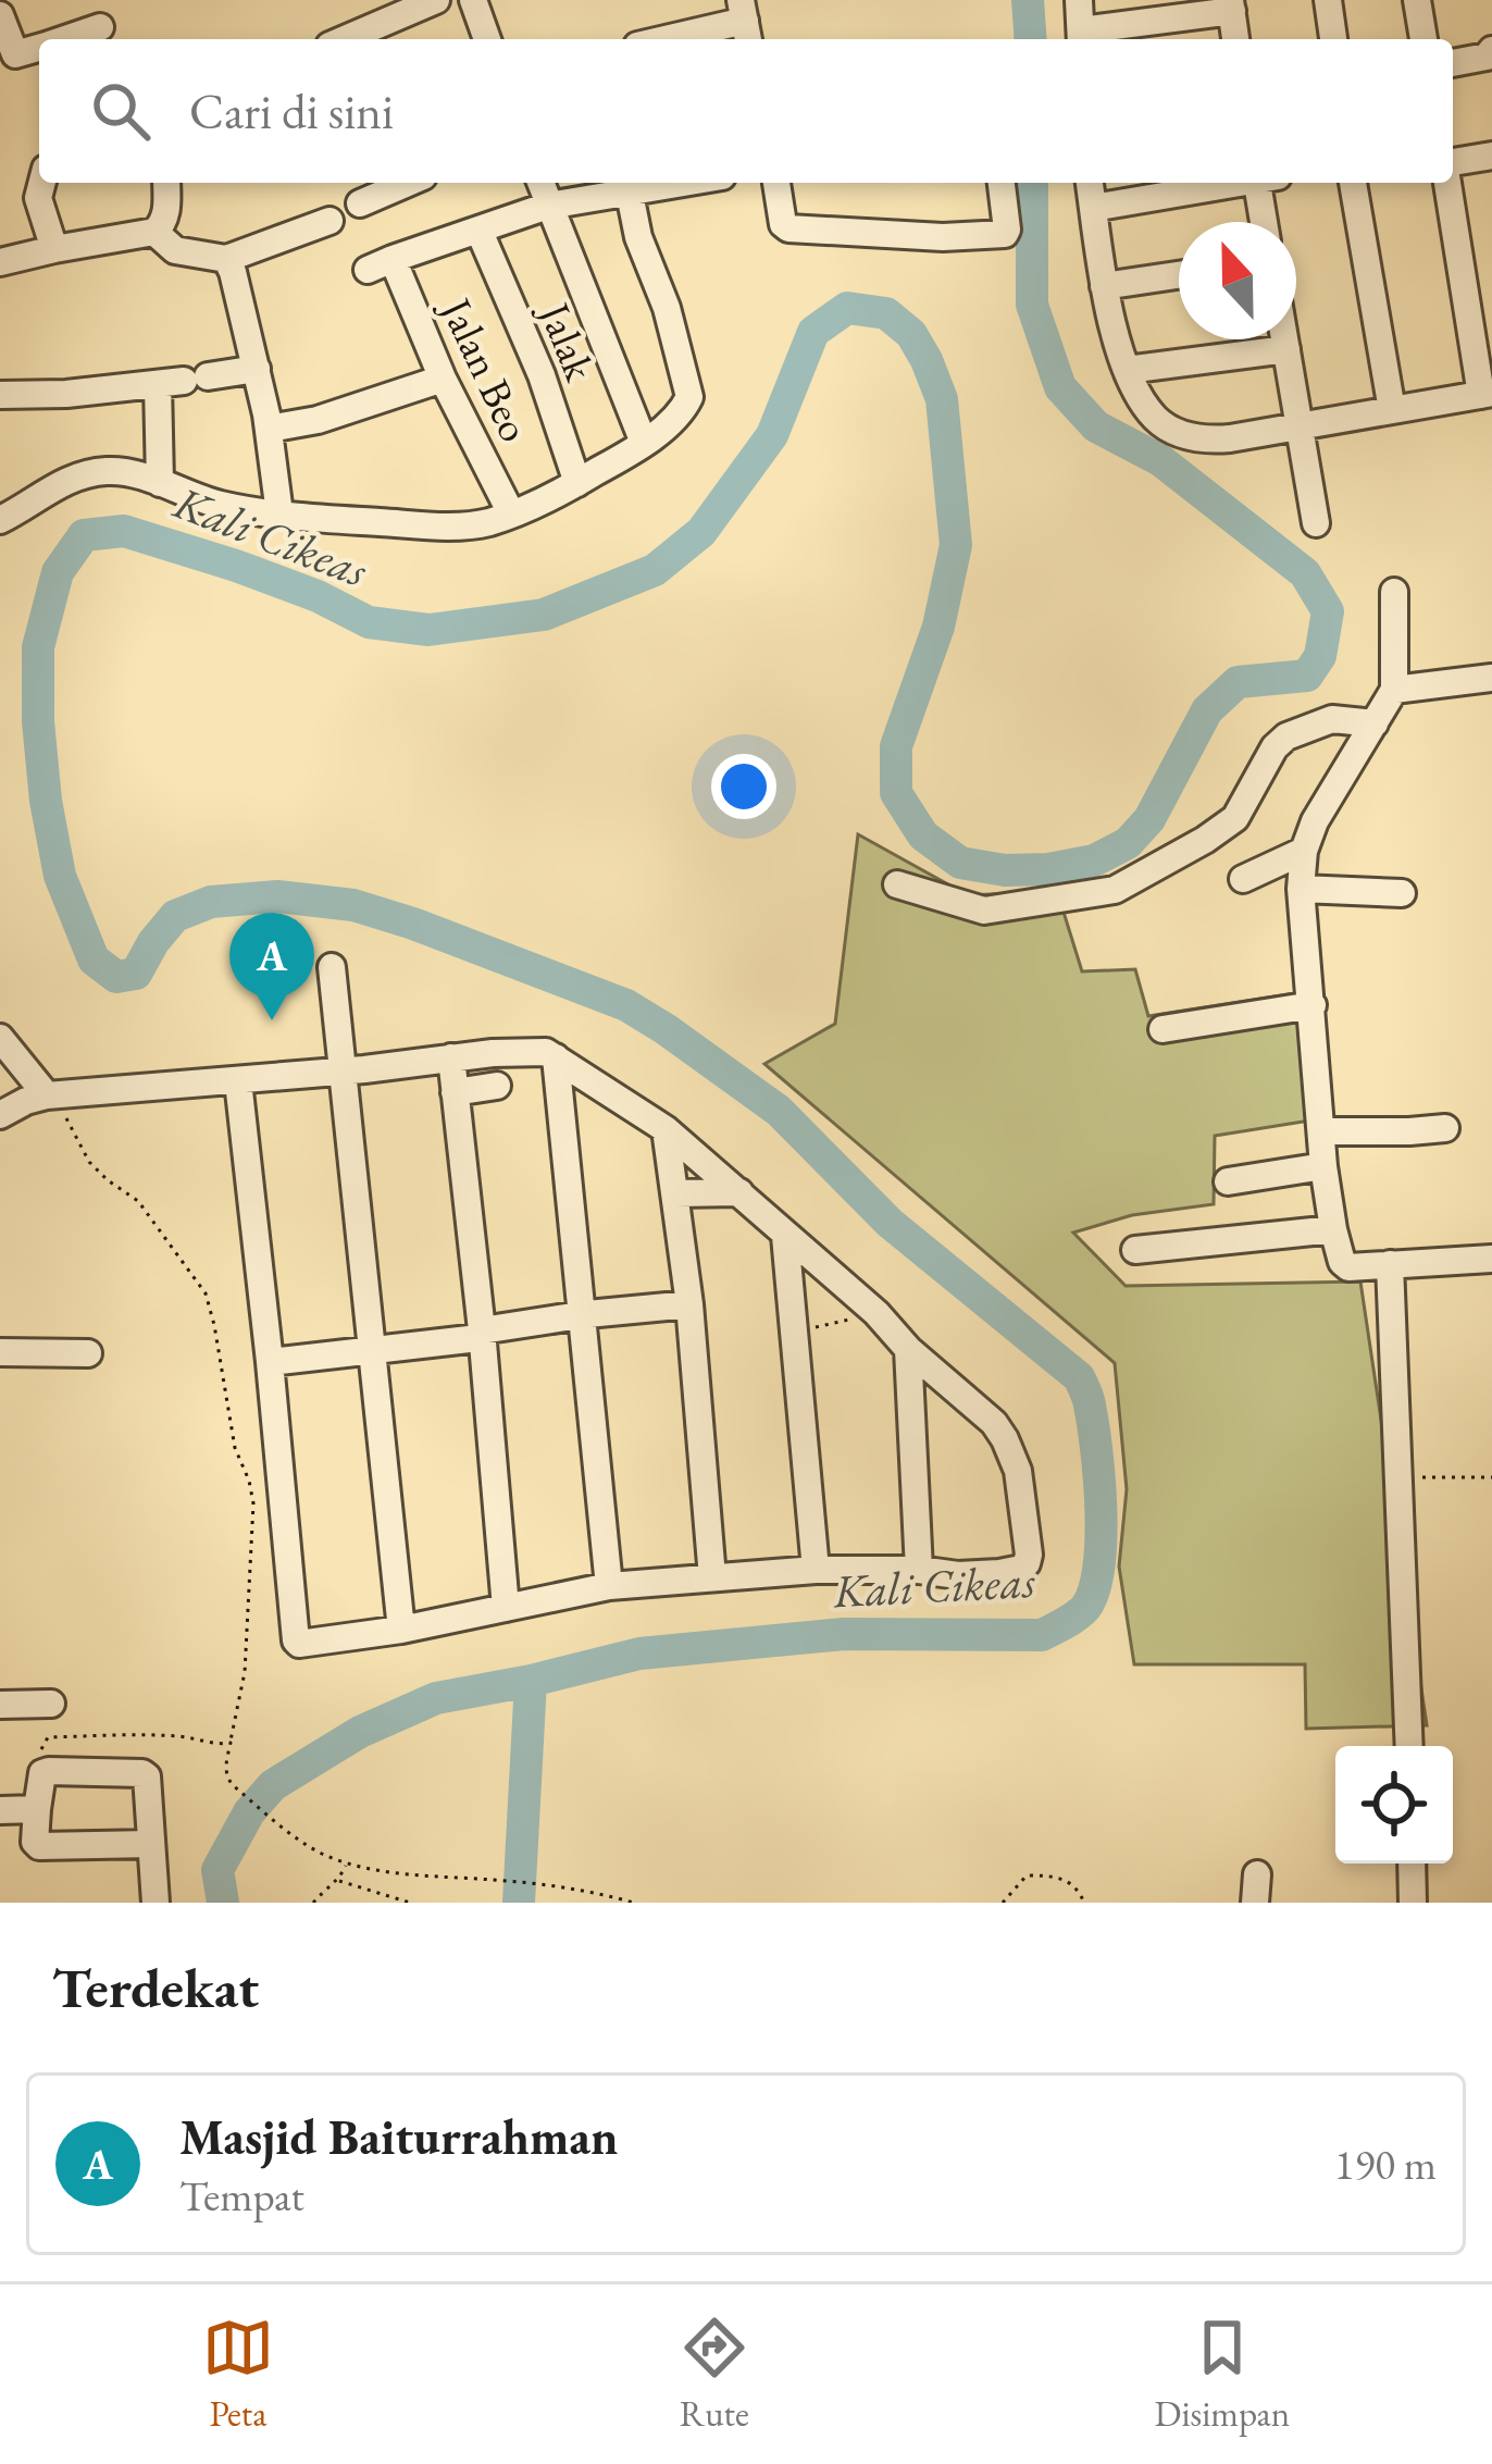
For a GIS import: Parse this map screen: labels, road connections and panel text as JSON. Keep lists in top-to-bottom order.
{
  "streets": {
    "street": ["Jalak", "Jalan Beo"]
  },
  "crossings": [
    ["Jalak", "Jalan Beo"]
  ],
  "water": ["Kali Cikeas"],
  "north": "top",
  "page": {
    "search": "Cari di sini",
    "pins": "A",
    "heading": "Terdekat",
    "list": [
      {
        "mark": "A",
        "name": "Masjid Baiturrahman",
        "note": "Tempat",
        "value": "190 m"
      }
    ],
    "nav": ["Peta", "Rute", "Disimpan"]
  }
}
